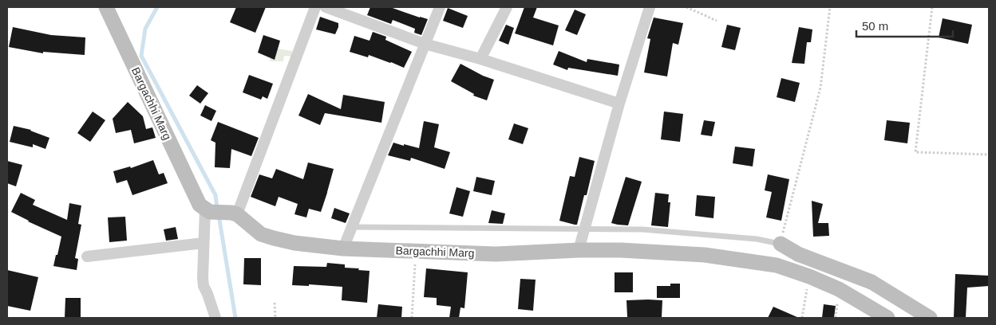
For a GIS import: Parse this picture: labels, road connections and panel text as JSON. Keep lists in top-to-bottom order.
{
  "streets": {
    "street": ["Bargachhi Marg"]
  },
  "scale_bar": "50 m"
}
